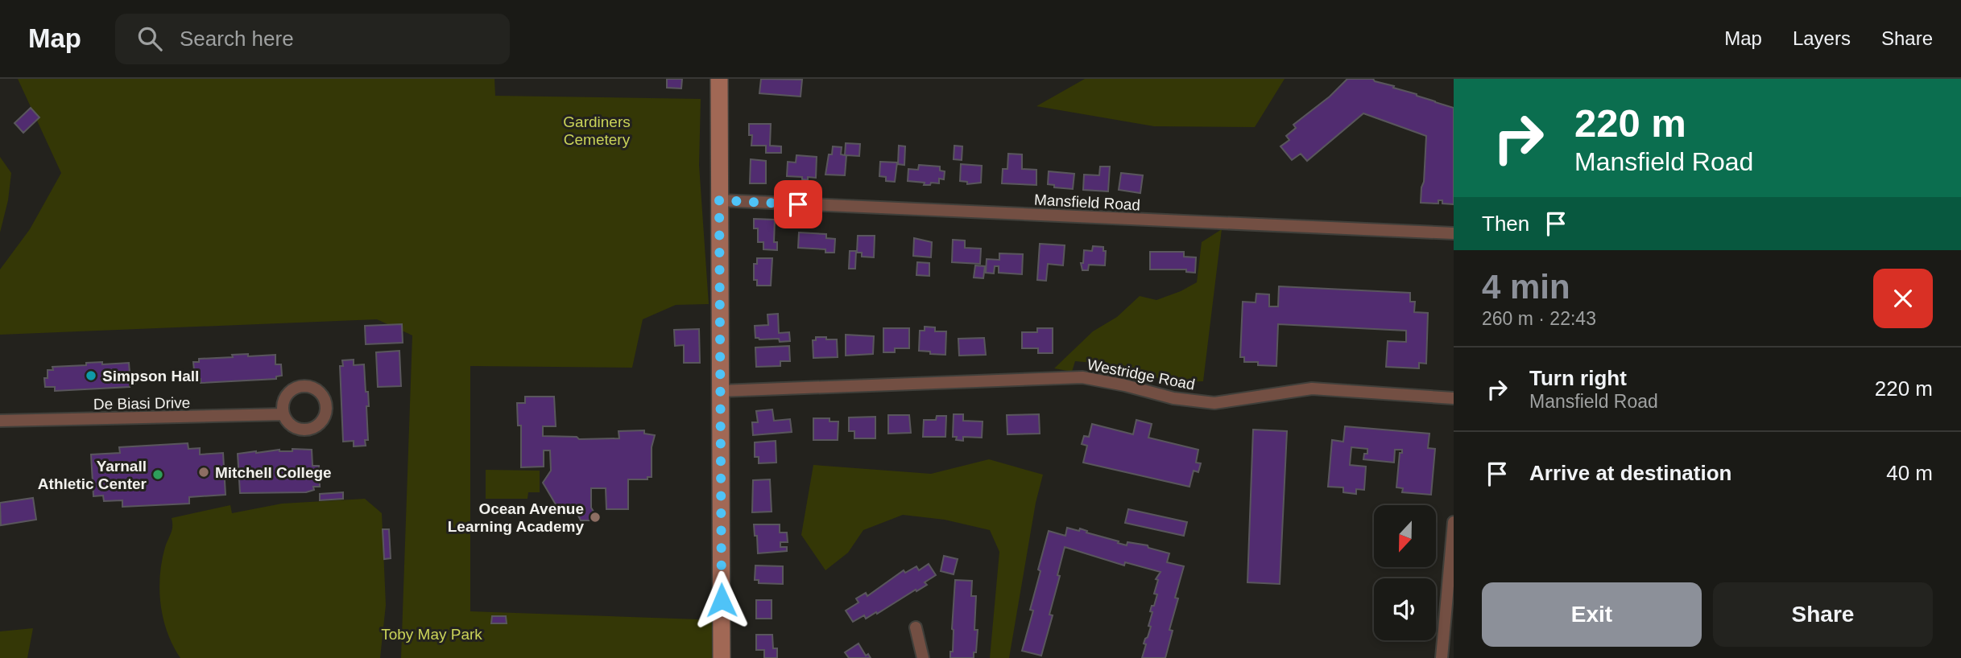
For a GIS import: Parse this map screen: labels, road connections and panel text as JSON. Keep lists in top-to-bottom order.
{
  "streets": {
    "street": ["Mansfield Road", "Westridge Road", "De Biasi Drive"]
  },
  "parks": ["Gardiners Cemetery", "Toby May Park"],
  "places": [
    "Simpson Hall",
    "Mitchell College",
    "Yarnall Athletic Center",
    "Ocean Avenue Learning Academy"
  ],
  "north": "bottom",
  "page": {
    "header": "Map",
    "search": "Search here",
    "nav": ["Map", "Layers", "Share"],
    "turn": ["220 m", "Mansfield Road"],
    "then": "Then",
    "heading": ["4 min", "260 m · 22:43"],
    "list": [
      {
        "name": "Turn right",
        "note": "Mansfield Road",
        "value": "220 m"
      },
      {
        "name": "Arrive at destination",
        "value": "40 m"
      }
    ],
    "buttons": ["Exit", "Share"]
  }
}
